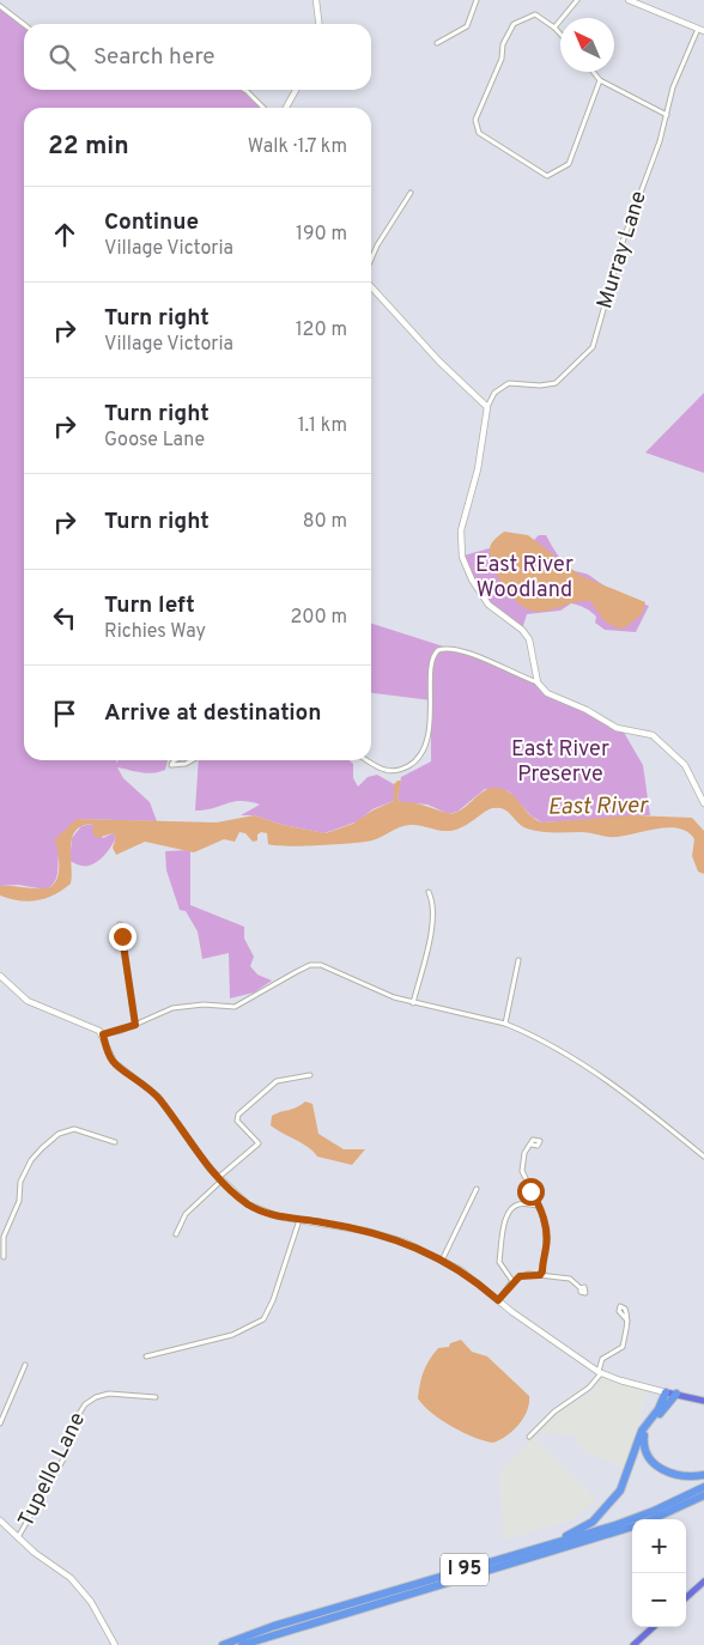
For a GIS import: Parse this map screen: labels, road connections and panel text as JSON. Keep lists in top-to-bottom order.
{
  "streets": {
    "highway": ["I 95"],
    "street": ["Murray Lane", "Tupello Lane"]
  },
  "water": ["East River"],
  "parks": ["East River Woodland", "East River Preserve"],
  "north": "top left",
  "page": {
    "search": "Search here",
    "heading": ["22 min", "Walk · 1.7 km"],
    "list": [
      ["Continue", "Village Victoria", "190 m"],
      ["Turn right", "Village Victoria", "120 m"],
      ["Turn right", "Goose Lane", "1.1 km"],
      ["Turn right", "80 m"],
      ["Turn left", "Richies Way", "200 m"],
      "Arrive at destination"
    ],
    "map_buttons": ["+", "−"]
  }
}
